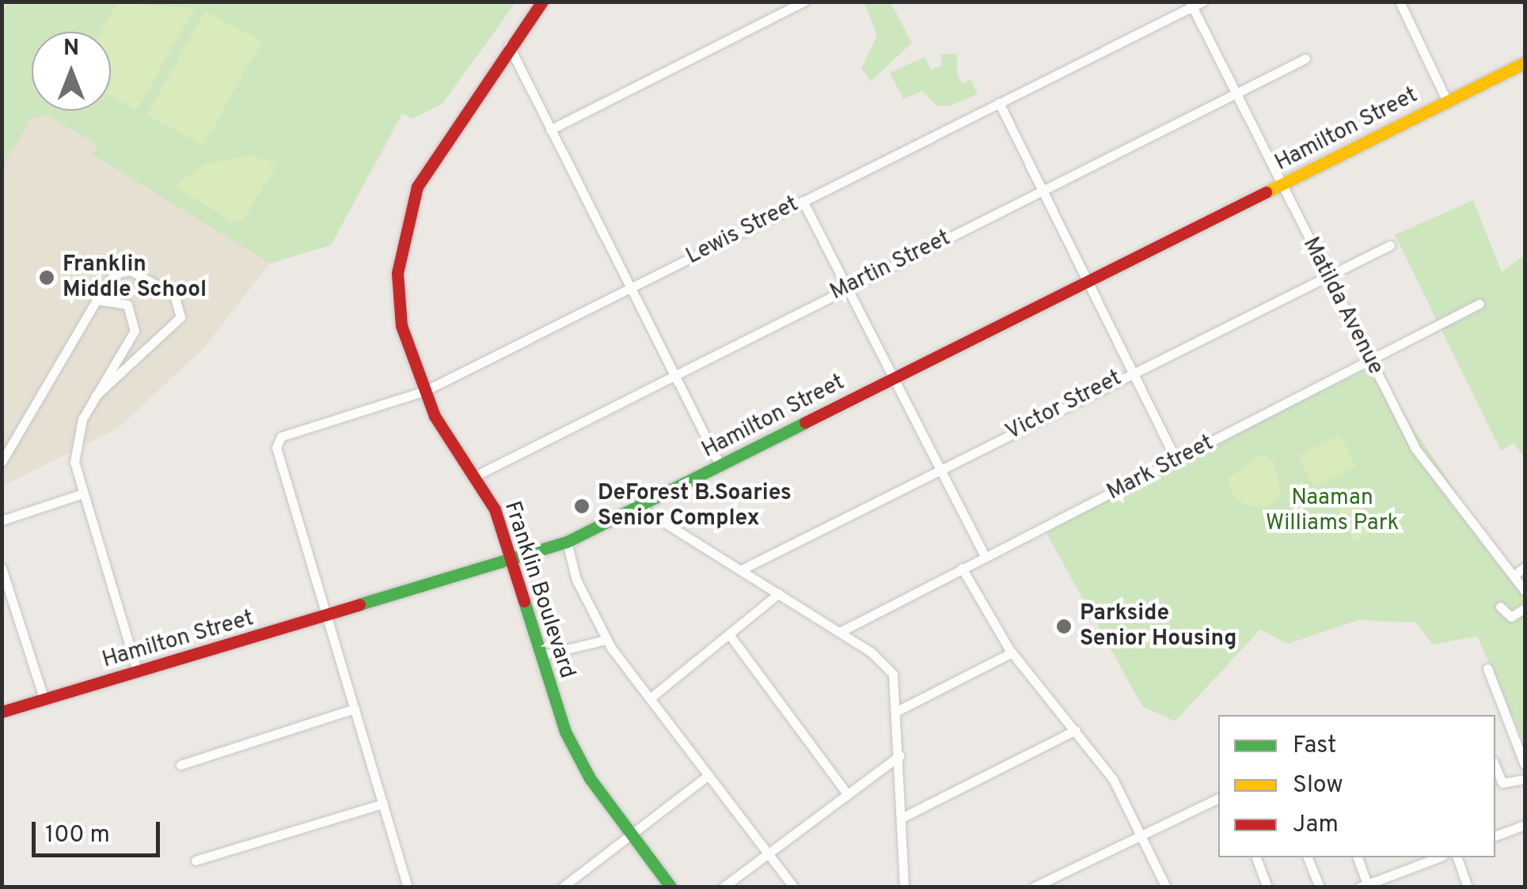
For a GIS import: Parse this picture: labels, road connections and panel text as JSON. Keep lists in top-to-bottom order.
{
  "streets": {
    "street": [
      "Hamilton Street",
      "Lewis Street",
      "Martin Street",
      "Matilda Avenue",
      "Victor Street",
      "Mark Street",
      "Franklin Boulevard"
    ]
  },
  "crossings": [
    ["Hamilton Street", "Lewis Street"],
    ["Hamilton Street", "Matilda Avenue"],
    ["Hamilton Street", "Franklin Boulevard"],
    ["Lewis Street", "Matilda Avenue"],
    ["Lewis Street", "Franklin Boulevard"],
    ["Martin Street", "Matilda Avenue"],
    ["Martin Street", "Franklin Boulevard"],
    ["Matilda Avenue", "Victor Street"],
    ["Matilda Avenue", "Mark Street"]
  ],
  "parks": ["Naaman Williams Park"],
  "places": ["Franklin Middle School", "DeForest B.Soaries Senior Complex", "Parkside Senior Housing"],
  "legend": ["Fast", "Slow", "Jam"],
  "scale_bar": "100 m",
  "north": "top"
}
